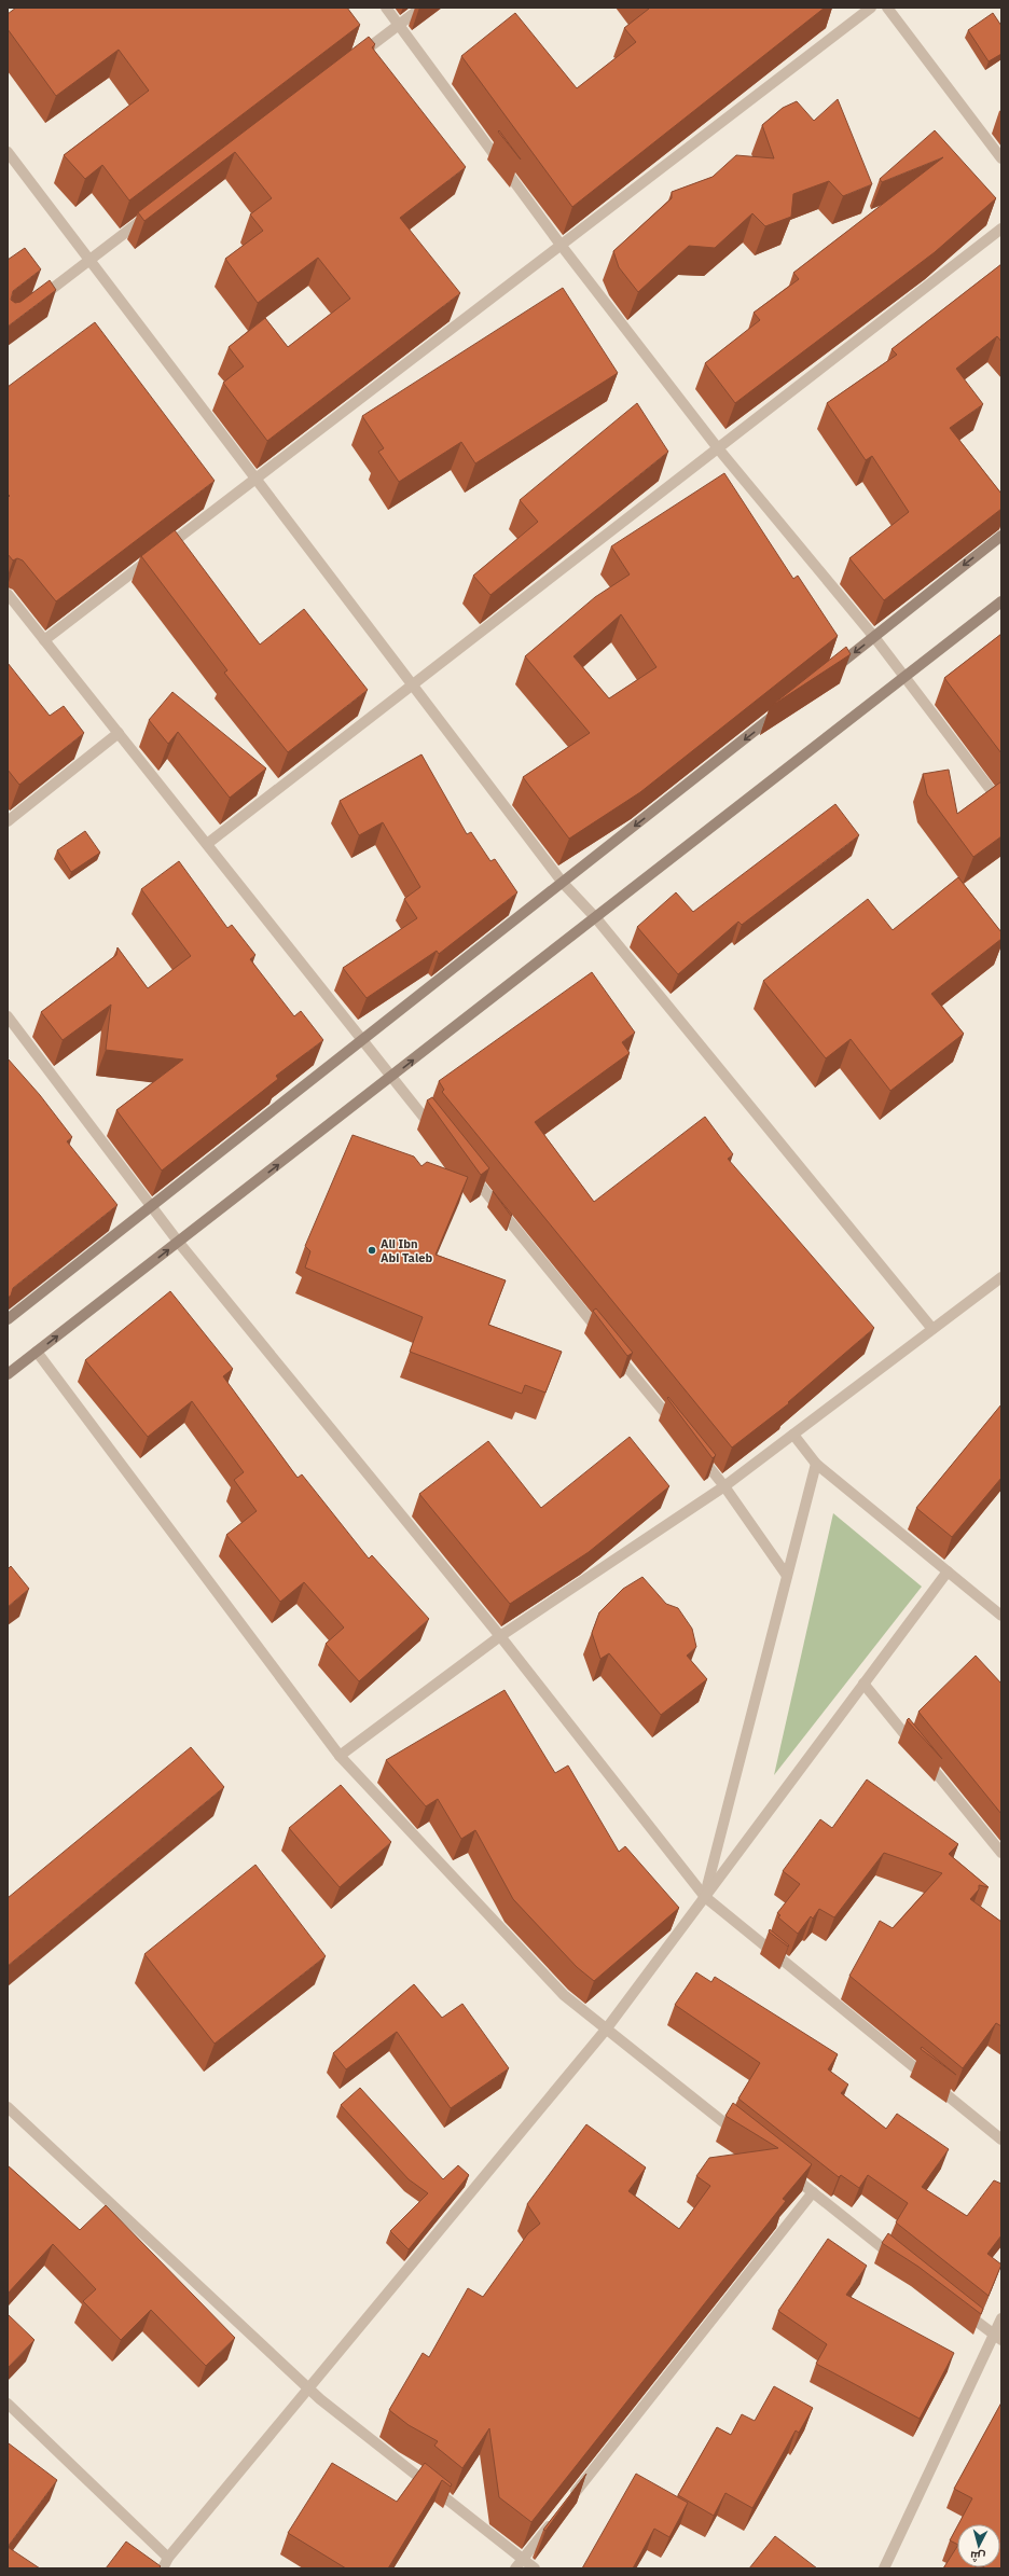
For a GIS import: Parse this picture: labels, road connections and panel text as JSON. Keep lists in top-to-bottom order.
{
  "places": ["Ali Ibn Abi Taleb"],
  "north": "bottom"
}
